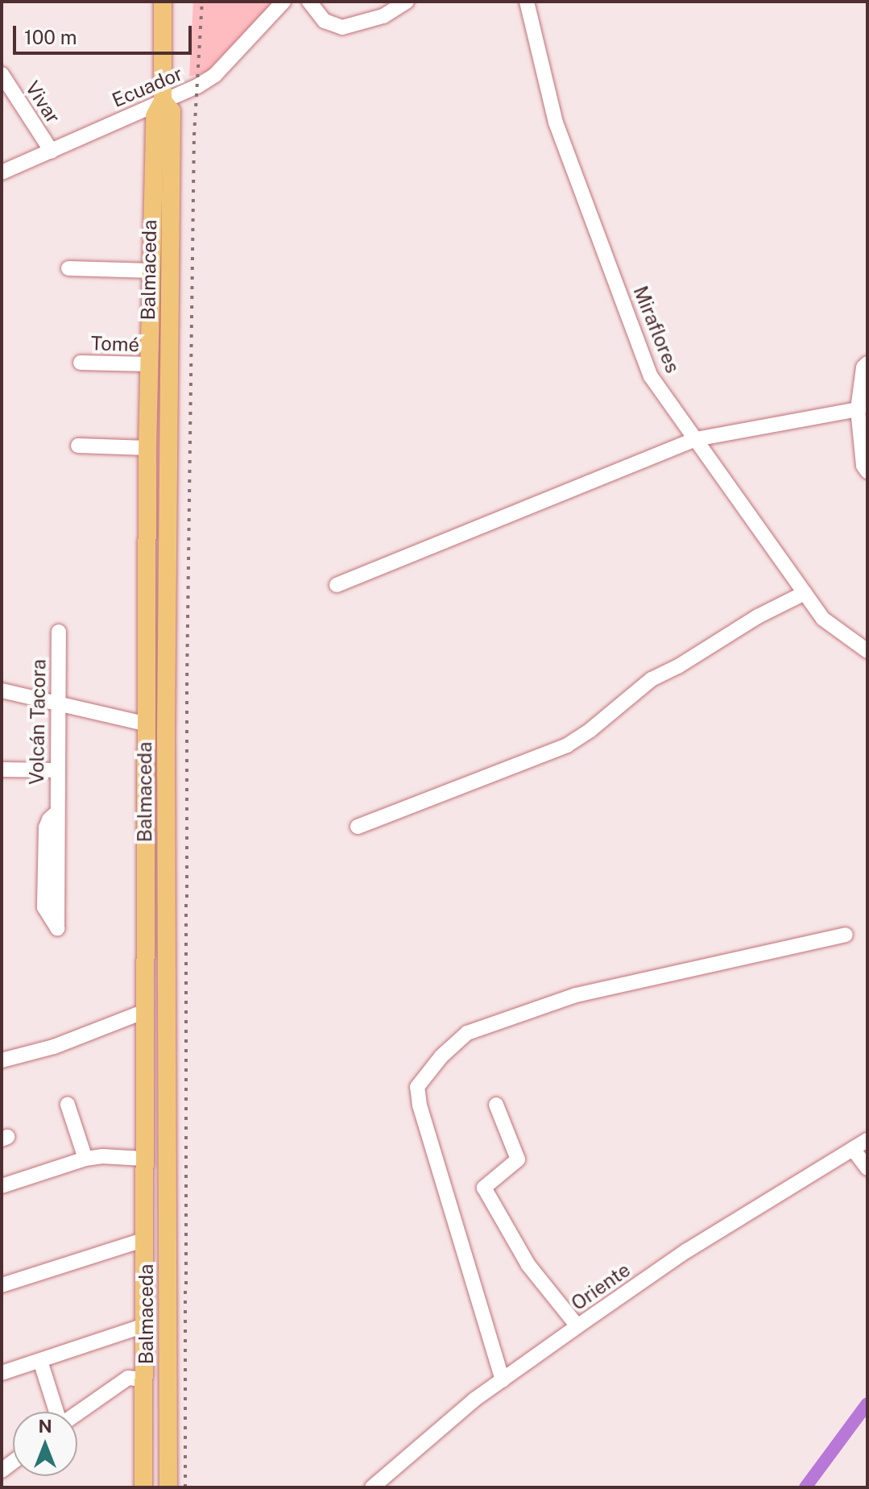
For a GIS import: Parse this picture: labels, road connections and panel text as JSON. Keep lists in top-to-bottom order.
{
  "streets": {
    "main road": ["Balmaceda"],
    "street": [
      "Ecuador",
      "Vivar",
      "Miraflores",
      "Tomé",
      "Volcán Tacora",
      "Oriente"
    ]
  },
  "crossings": [
    ["Ecuador", "Vivar"],
    ["Ecuador", "Balmaceda"],
    ["Balmaceda", "Tomé"]
  ],
  "scale_bar": "100 m",
  "north": "top"
}
